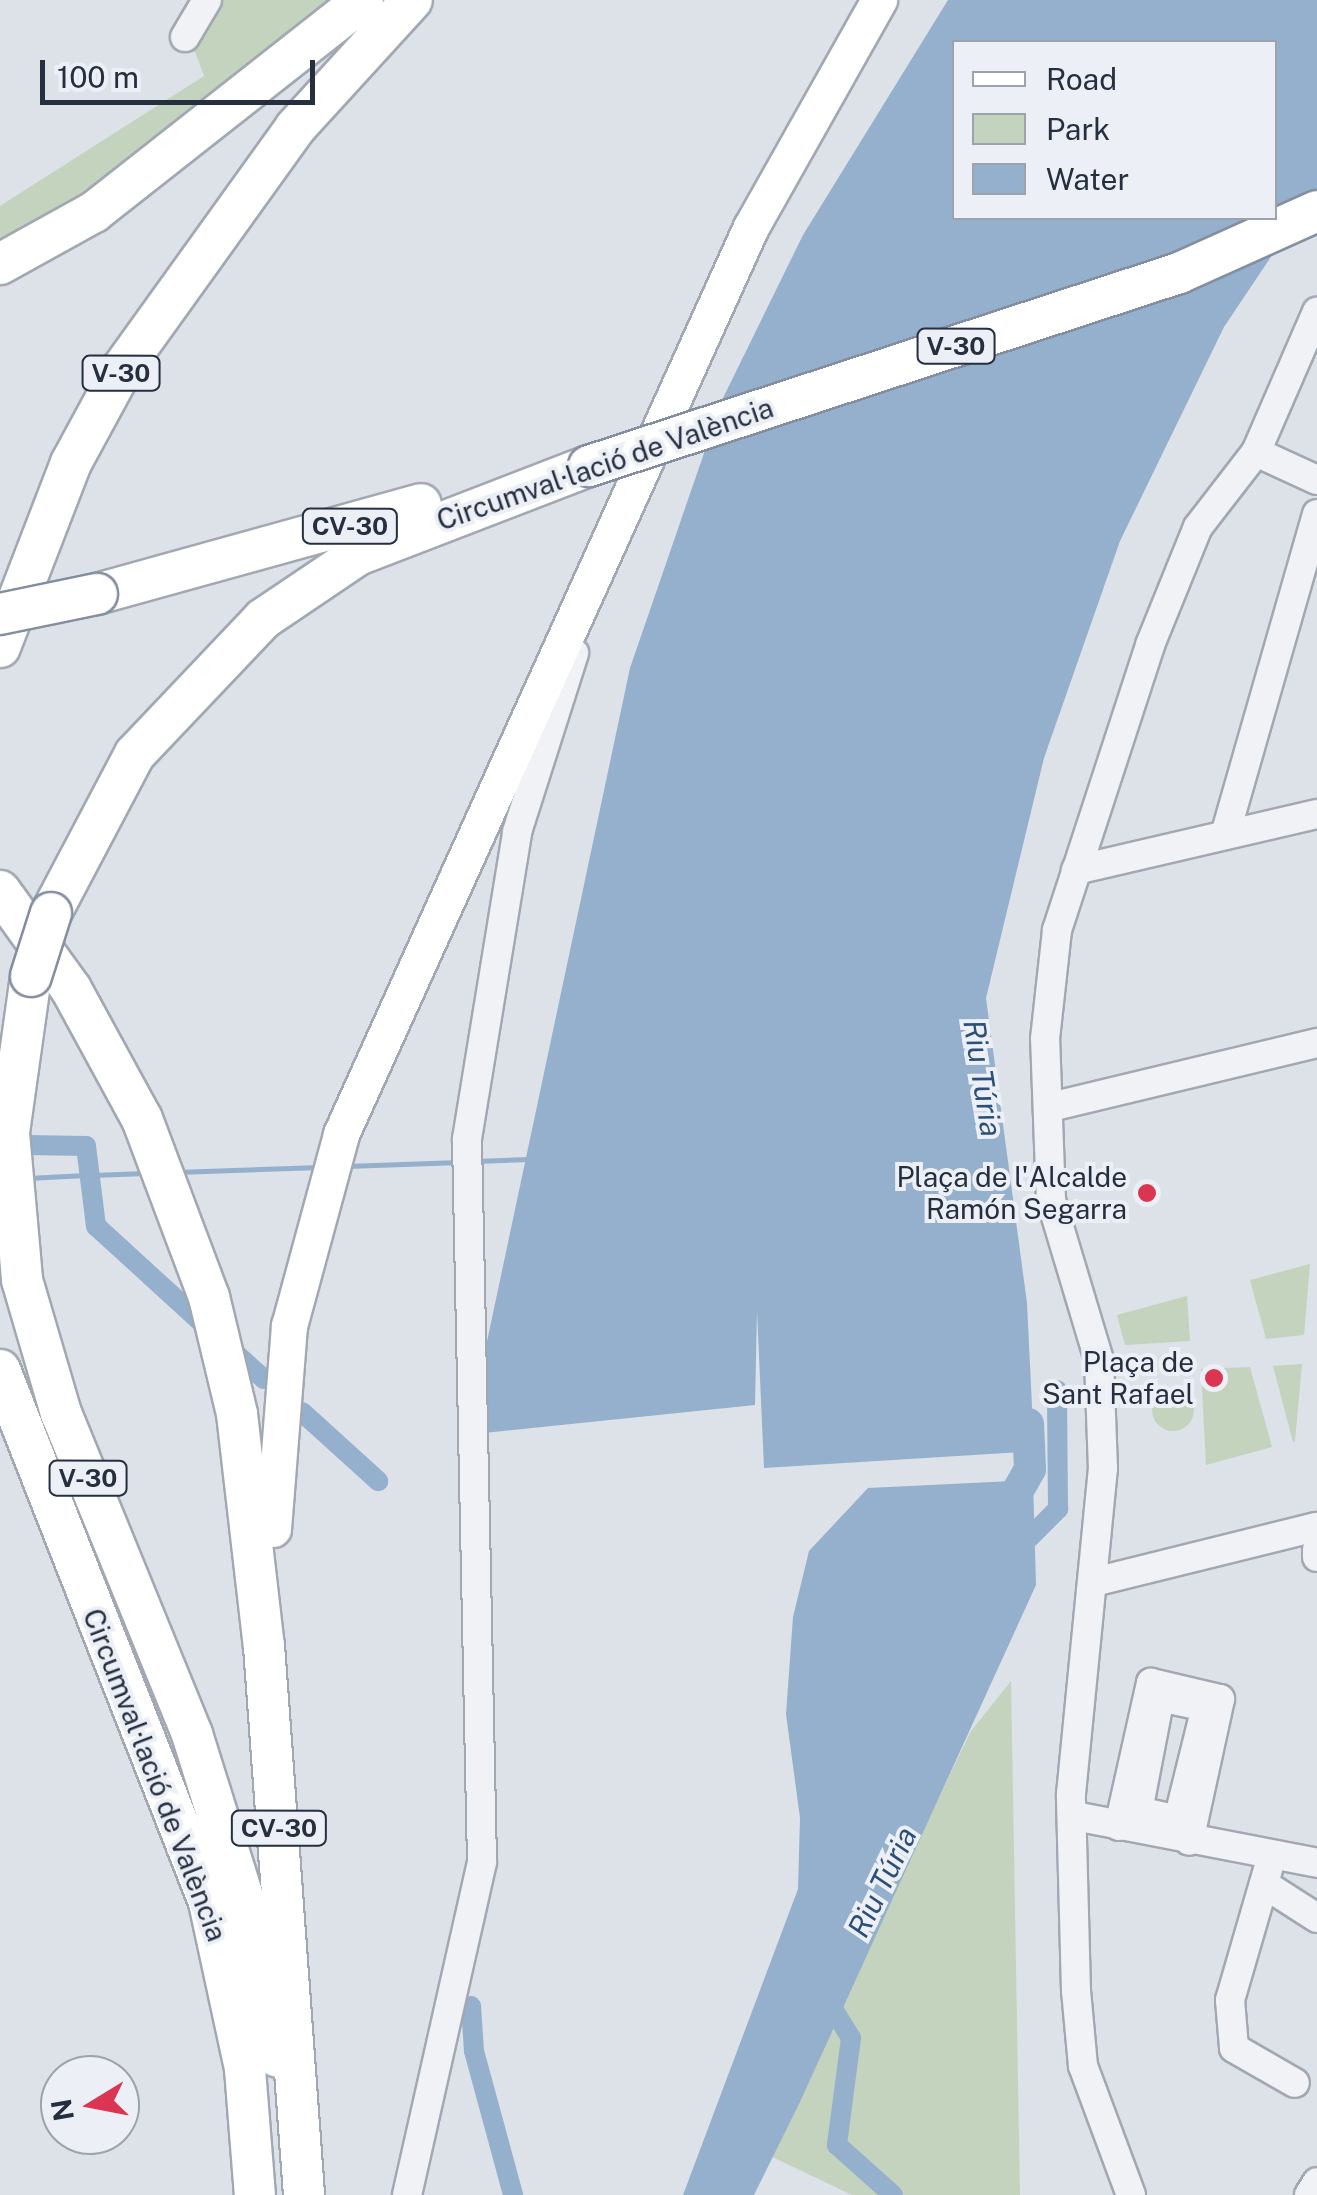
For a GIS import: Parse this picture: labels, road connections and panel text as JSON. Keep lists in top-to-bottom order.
{
  "streets": {
    "highway": ["V-30", "Circumval·lació de València", "CV-30"]
  },
  "crossings": [
    ["Circumval·lació de València", "CV-30"]
  ],
  "water": ["Riu Túria"],
  "places": ["Plaça de l'Alcalde Ramón Segarra", "Plaça de Sant Rafael"],
  "legend": ["Road", "Park", "Water"],
  "scale_bar": "100 m",
  "north": "left"
}
